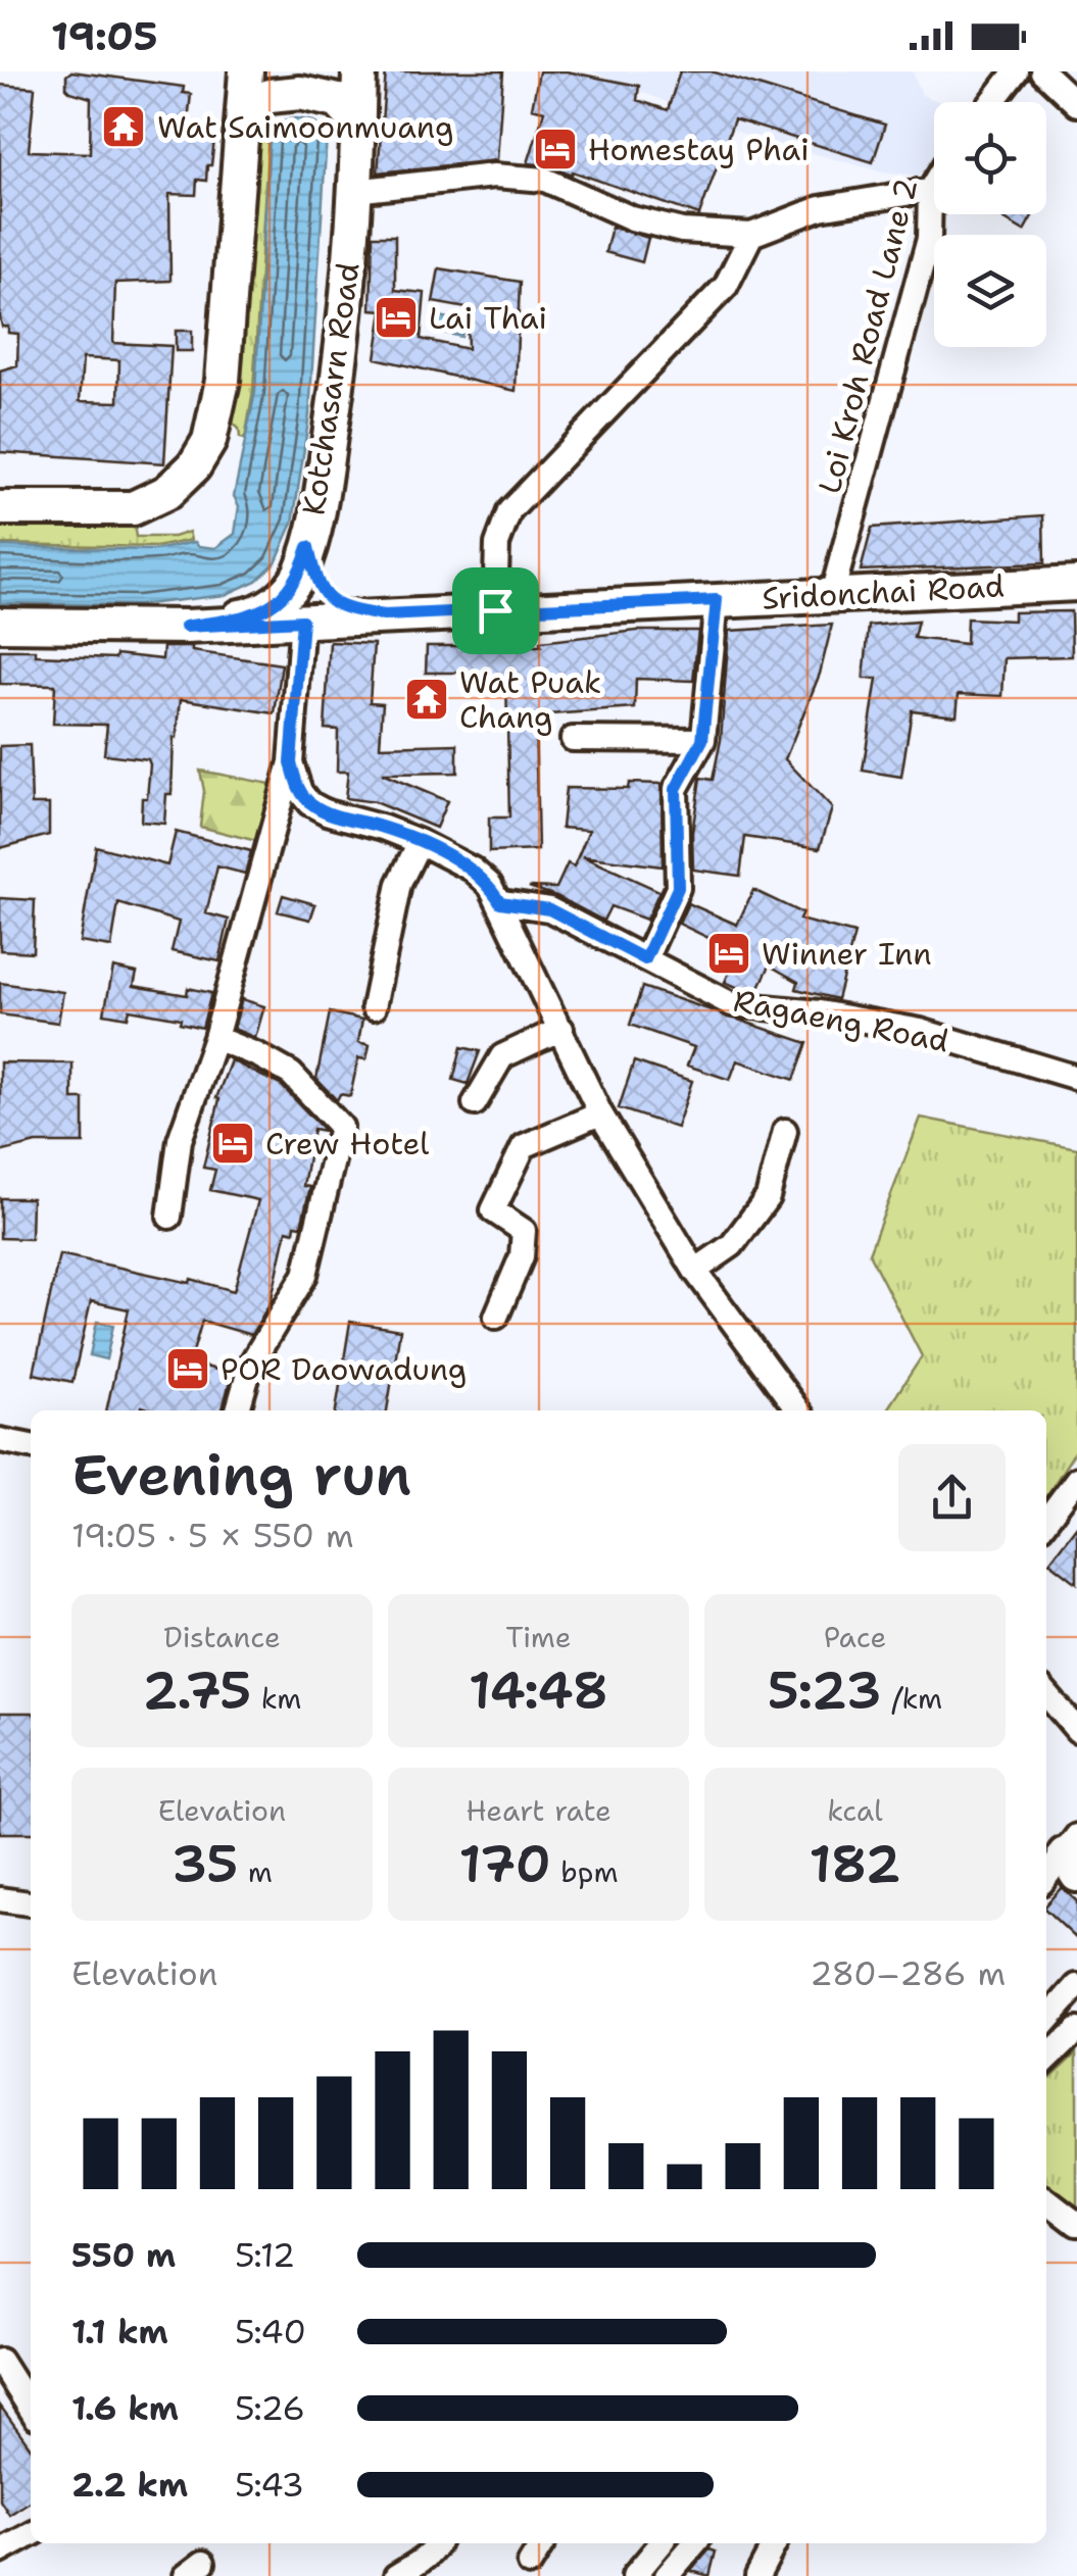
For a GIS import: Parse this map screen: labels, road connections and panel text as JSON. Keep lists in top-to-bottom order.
{
  "streets": {
    "main road": ["Kotchasarn Road", "Sridonchai Road"],
    "street": ["Loi Kroh Road Lane 2", "Ragaeng Road"]
  },
  "crossings": [
    ["Loi Kroh Road Lane 2", "Sridonchai Road"],
    ["Kotchasarn Road", "Sridonchai Road"]
  ],
  "places": {
    "temple": ["Wat Saimoonmuang", "Wat Puak Chang"],
    "hotel": [
      "Homestay Phai",
      "Lai Thai",
      "Winner Inn",
      "Crew Hotel",
      "POR Daowadung"
    ]
  },
  "page": {
    "status": "19:05",
    "heading": ["Evening run", "19:05 · 5 × 550 m"],
    "stats": [
      ["Distance", "2.75 km"],
      ["Time", "14:48"],
      ["Pace", "5:23 /km"],
      ["Elevation", "35 m"],
      ["Heart rate", "170 bpm"],
      ["kcal", "182"]
    ],
    "chart": ["Elevation", "280–286 m"],
    "list": [
      {
        "name": "550 m",
        "note": "5:12"
      },
      {
        "name": "1.1 km",
        "note": "5:40"
      },
      {
        "name": "1.6 km",
        "note": "5:26"
      },
      {
        "name": "2.2 km",
        "note": "5:43"
      }
    ]
  }
}
